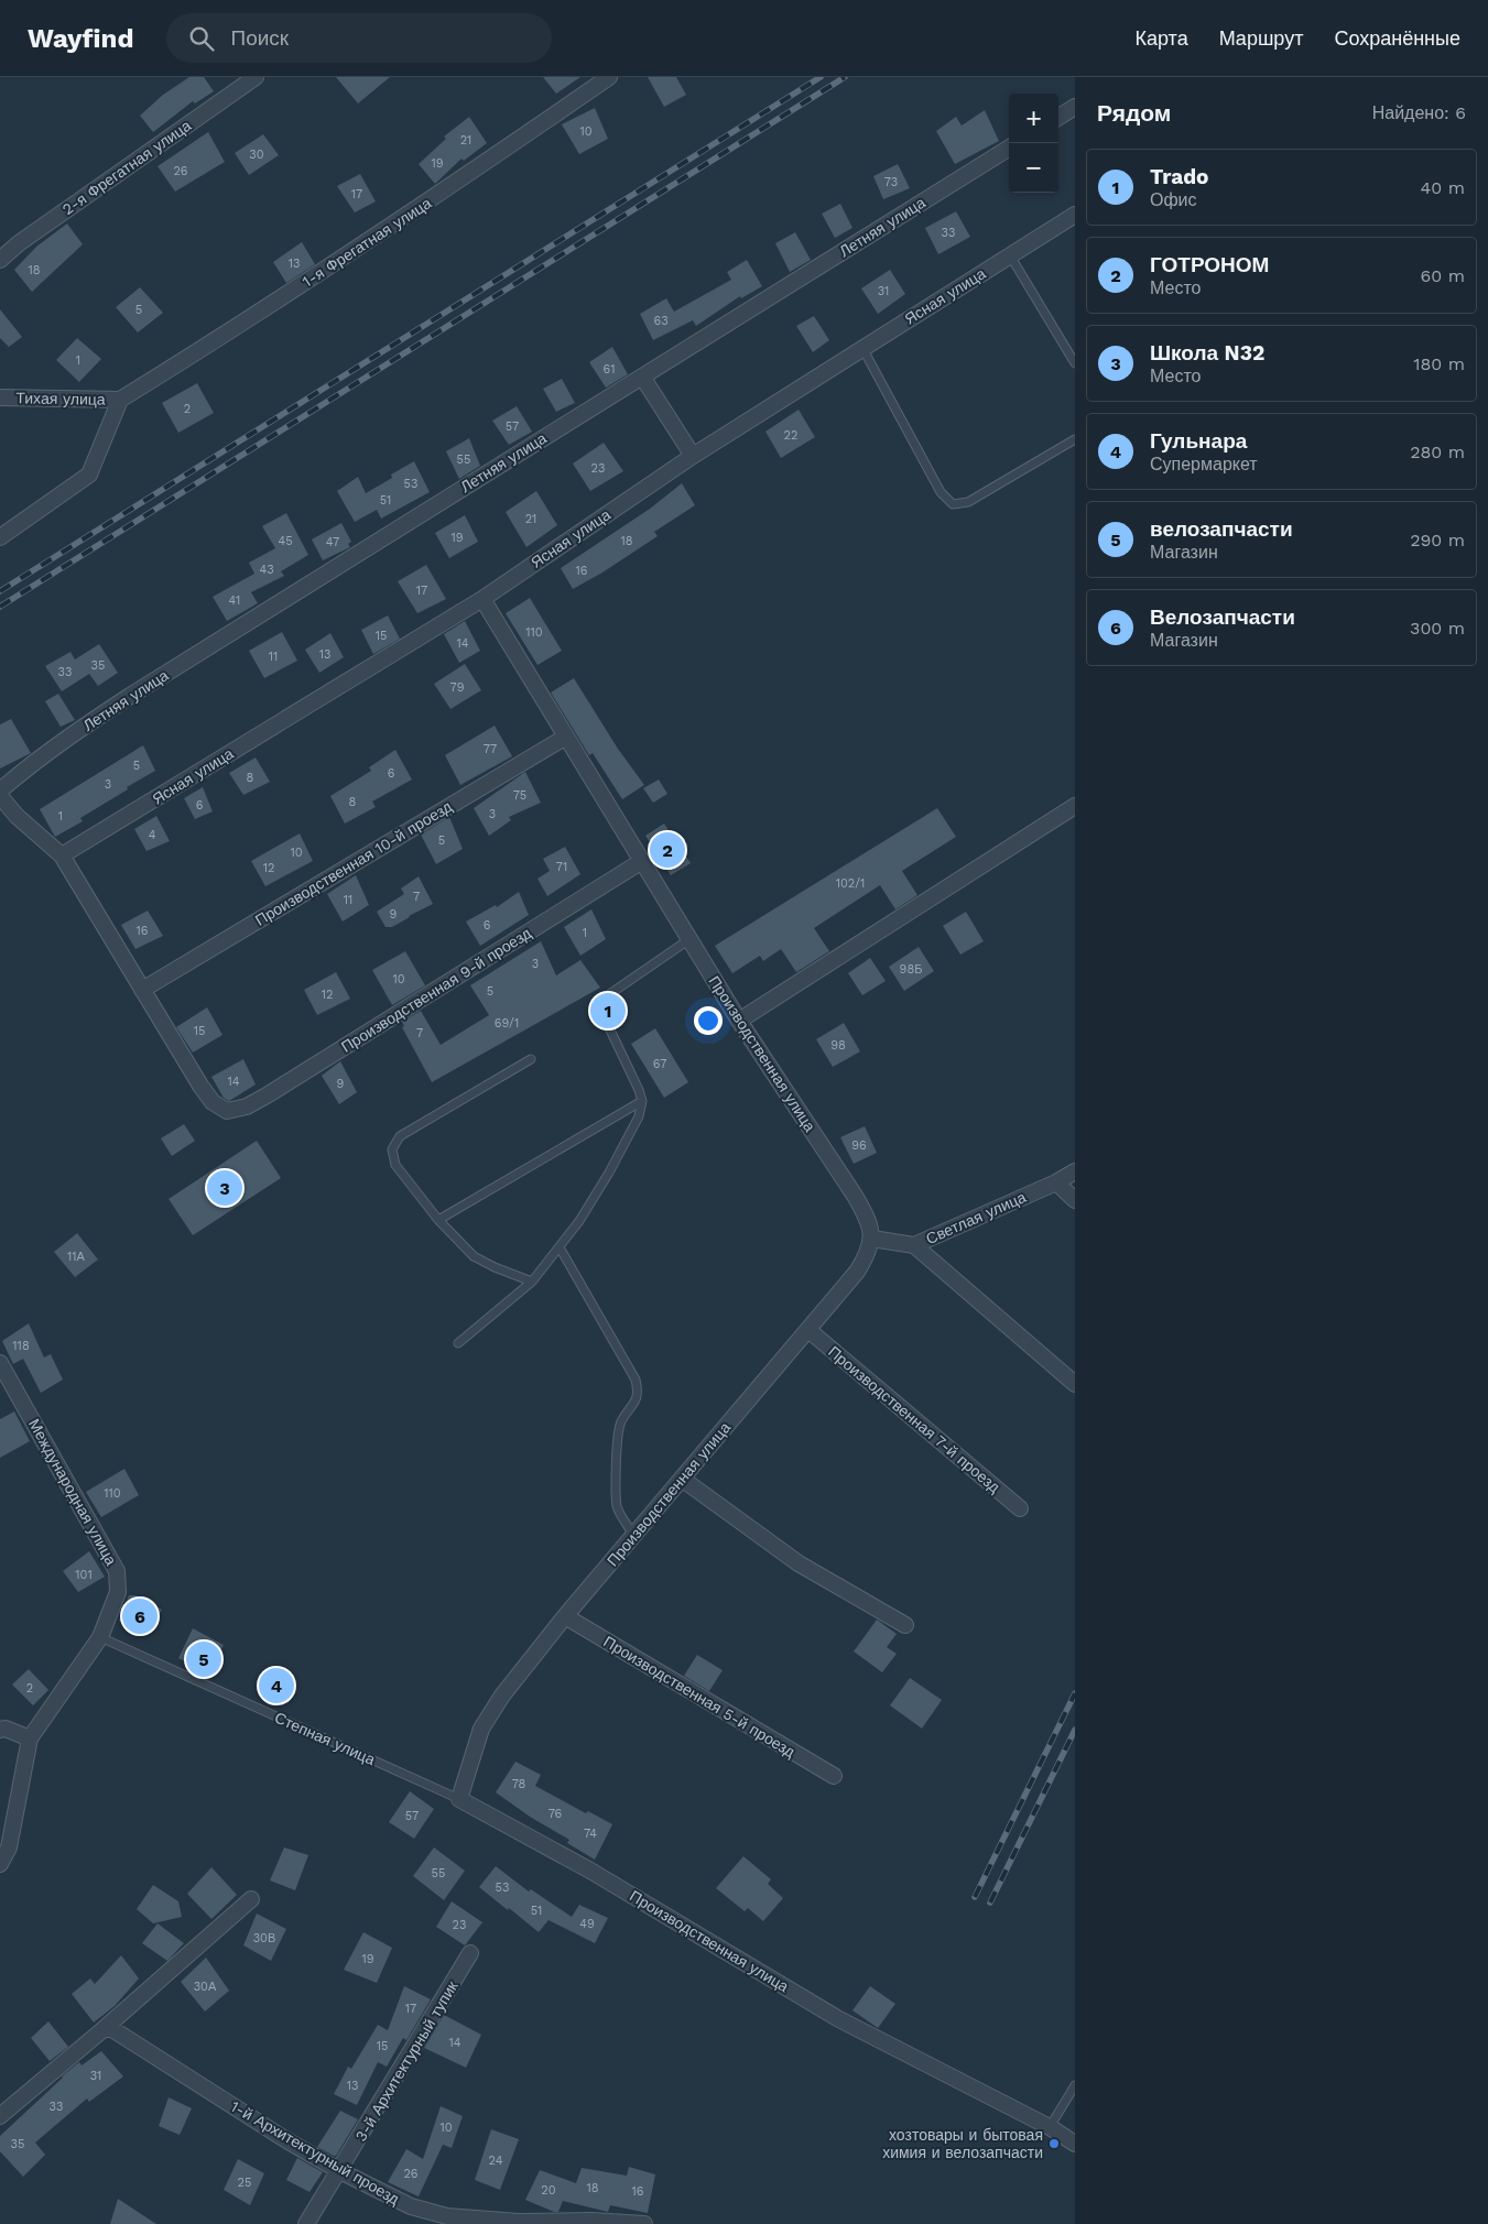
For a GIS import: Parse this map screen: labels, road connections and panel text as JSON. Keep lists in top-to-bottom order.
{
  "streets": {
    "street": [
      "2-я Фрегатная улица",
      "Летняя улица",
      "1-я Фрегатная улица",
      "Ясная улица",
      "Тихая улица",
      "Производственная 10-й проезд",
      "Производственная 9-й проезд",
      "Производственная улица",
      "Светлая улица",
      "Производственная 7-й проезд",
      "Международная улица",
      "Производственная 5-й проезд",
      "3-й Архитектурный тупик",
      "1-й Архитектурный проезд"
    ],
    "lane": ["Степная улица"]
  },
  "crossings": [
    ["1-я Фрегатная улица", "Тихая улица"],
    ["Ясная улица", "Производственная улица"],
    ["Производственная 10-й проезд", "Производственная 9-й проезд"],
    ["Производственная 10-й проезд", "Производственная улица"],
    ["Производственная 9-й проезд", "Производственная улица"],
    ["Производственная улица", "Светлая улица"],
    ["Производственная улица", "Производственная 7-й проезд"],
    ["Производственная улица", "Производственная 5-й проезд"],
    ["Производственная улица", "Степная улица"],
    ["Международная улица", "Степная улица"],
    ["3-й Архитектурный тупик", "1-й Архитектурный проезд"]
  ],
  "places": ["хозтовары и бытовая химия и велозапчасти"],
  "house_numbers": [
    "10",
    "21",
    "30",
    "19",
    "26",
    "73",
    "17",
    "33",
    "13",
    "18",
    "31",
    "5",
    "63",
    "1",
    "61",
    "2",
    "57",
    "22",
    "55",
    "23",
    "53",
    "51",
    "21",
    "19",
    "45",
    "18",
    "47",
    "43",
    "16",
    "17",
    "41",
    "110",
    "15",
    "14",
    "13",
    "11",
    "35",
    "33",
    "79",
    "77",
    "5",
    "6",
    "8",
    "3",
    "75",
    "8",
    "6",
    "3",
    "1",
    "4",
    "5",
    "10",
    "71",
    "12",
    "102/1",
    "7",
    "11",
    "9",
    "6",
    "16",
    "1",
    "3",
    "98Б",
    "10",
    "5",
    "12",
    "69/1",
    "15",
    "7",
    "98",
    "67",
    "14",
    "9",
    "96",
    "11А",
    "118",
    "110",
    "101",
    "2",
    "78",
    "76",
    "57",
    "74",
    "55",
    "53",
    "51",
    "49",
    "23",
    "30В",
    "19",
    "30А",
    "17",
    "14",
    "15",
    "31",
    "13",
    "33",
    "10",
    "35",
    "24",
    "26",
    "25",
    "18",
    "20",
    "16"
  ],
  "page": {
    "header": "Wayfind",
    "search": "Поиск",
    "nav": ["Карта", "Маршрут", "Сохранённые"],
    "heading": ["Рядом", "Найдено: 6"],
    "map_buttons": ["+", "−"],
    "list": [
      {
        "mark": "1",
        "name": "Trado",
        "note": "Офис",
        "value": "40 m"
      },
      {
        "mark": "2",
        "name": "ГОТРОНОМ",
        "note": "Место",
        "value": "60 m"
      },
      {
        "mark": "3",
        "name": "Школа N32",
        "note": "Место",
        "value": "180 m"
      },
      {
        "mark": "4",
        "name": "Гульнара",
        "note": "Супермаркет",
        "value": "280 m"
      },
      {
        "mark": "5",
        "name": "велозапчасти",
        "note": "Магазин",
        "value": "290 m"
      },
      {
        "mark": "6",
        "name": "Велозапчасти",
        "note": "Магазин",
        "value": "300 m"
      }
    ],
    "pins": [
      "2",
      "1",
      "3",
      "6",
      "5",
      "4"
    ]
  }
}
